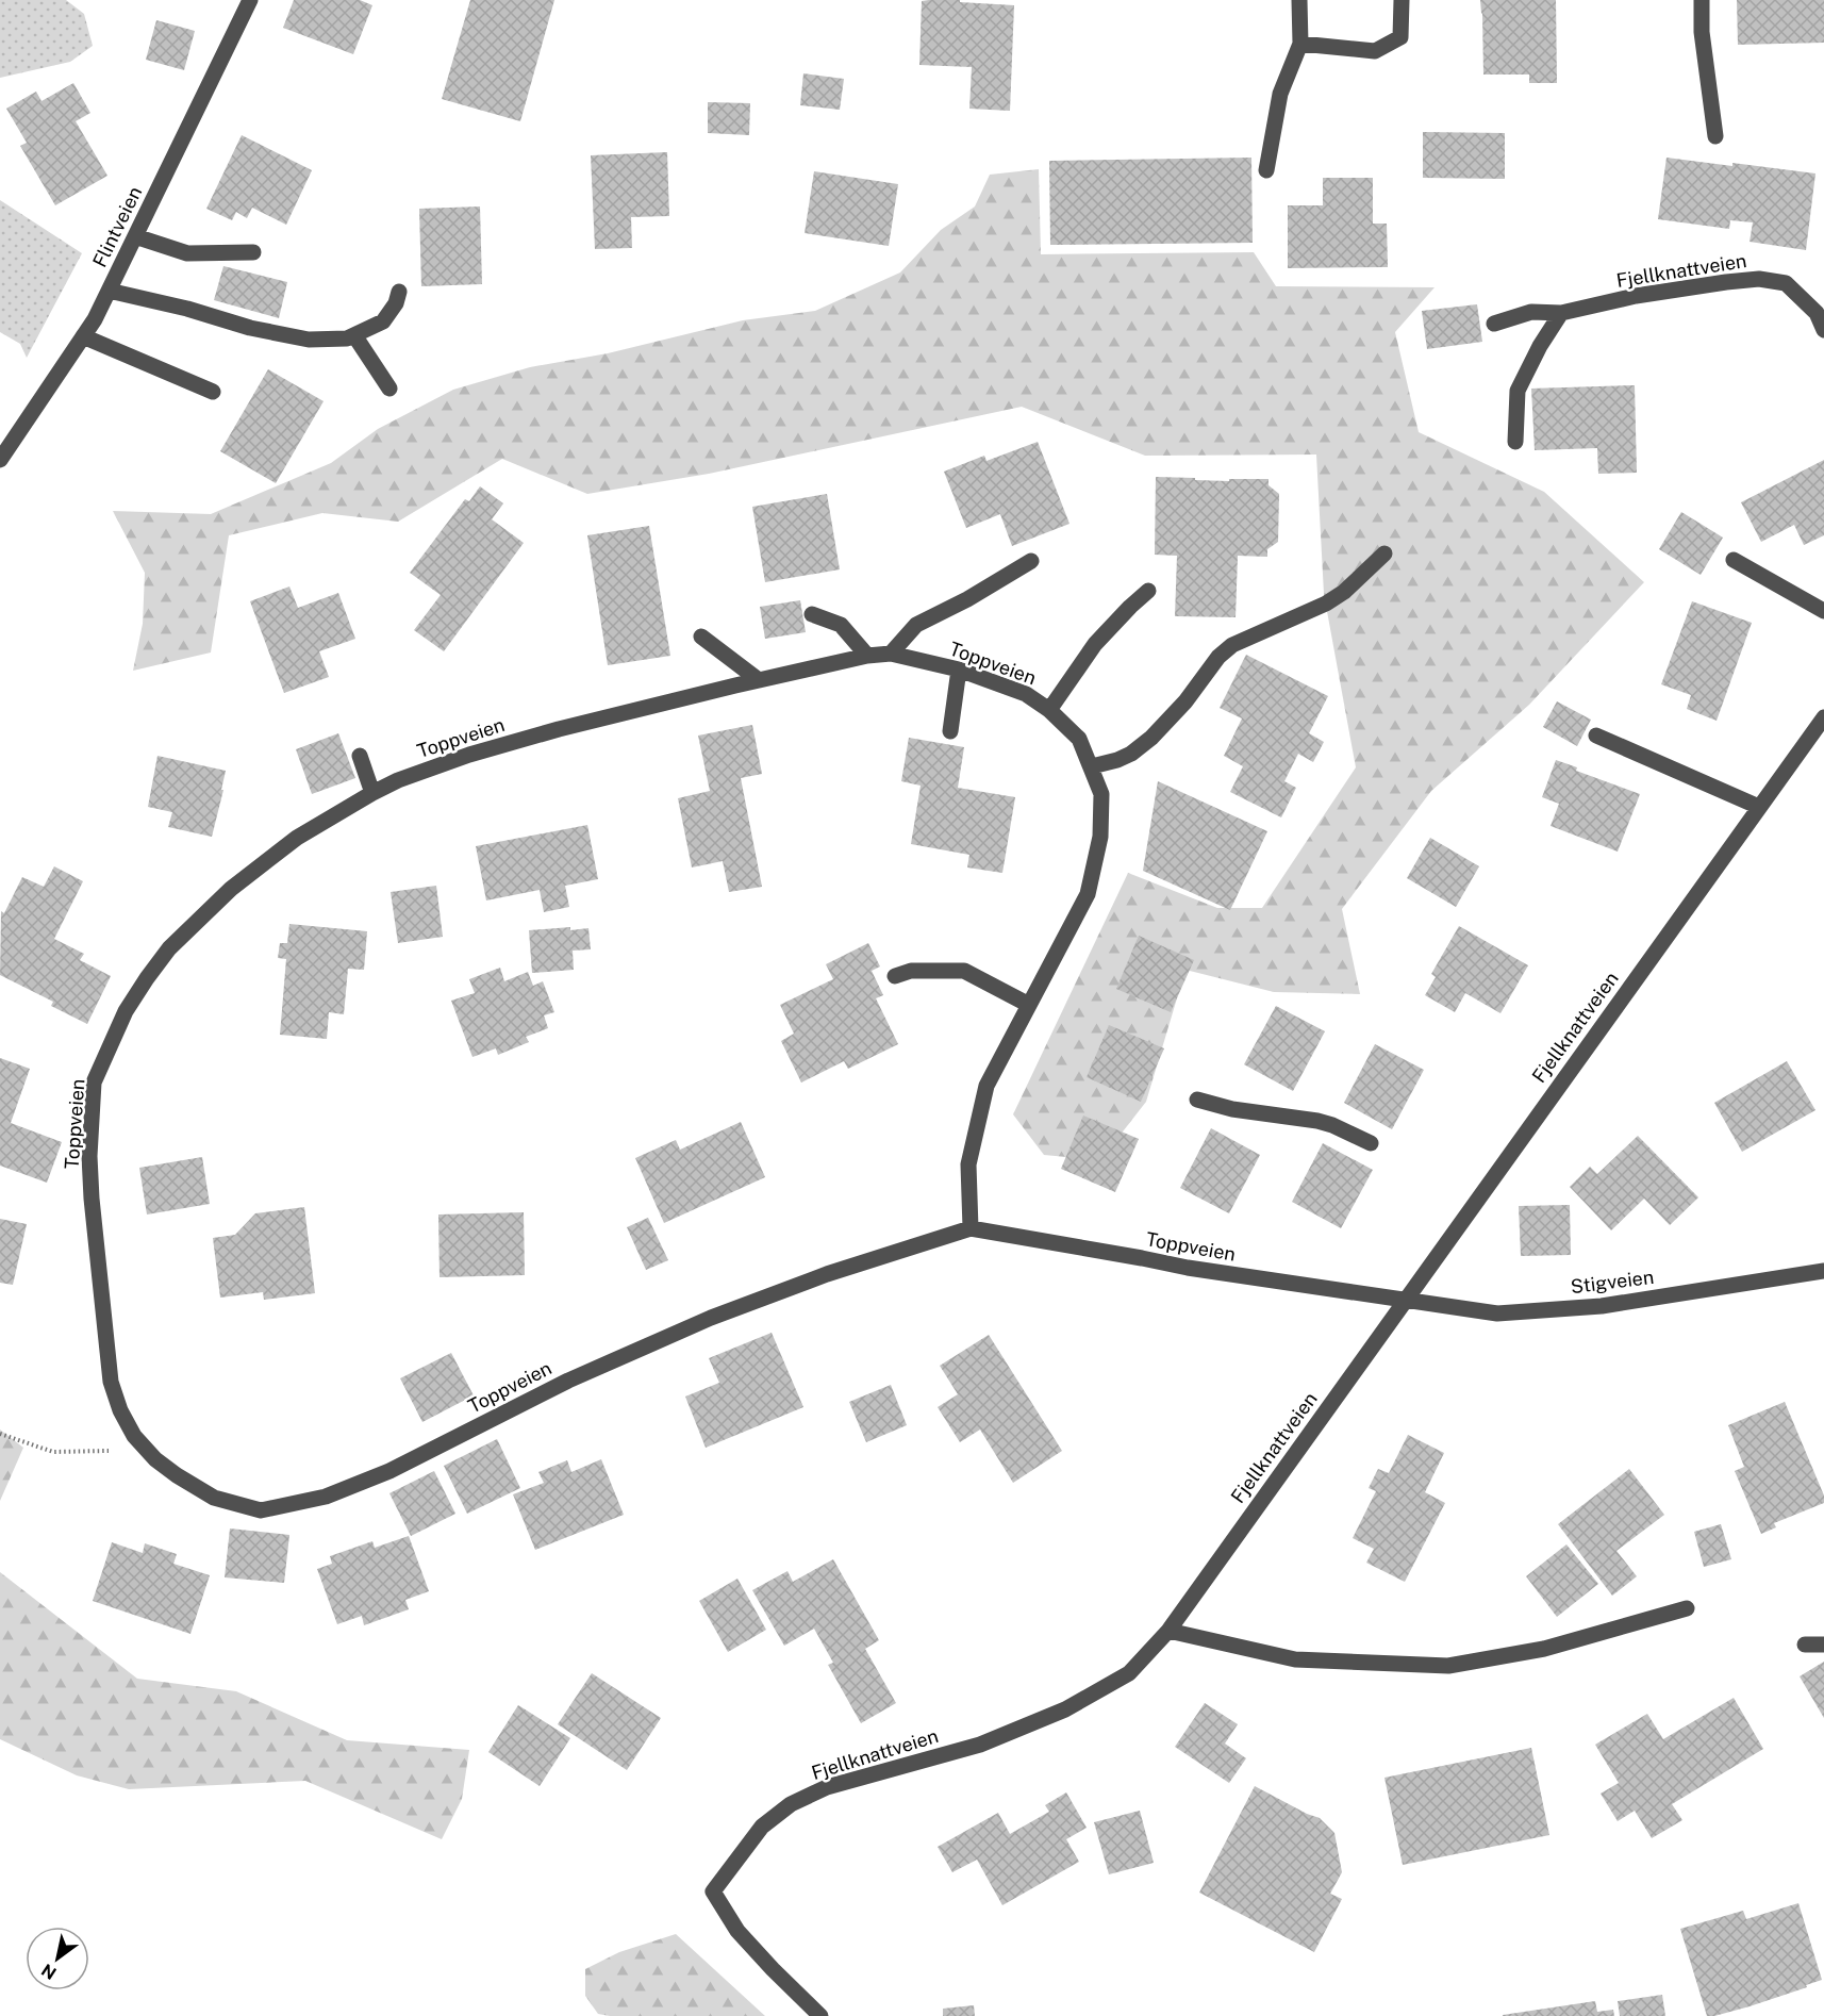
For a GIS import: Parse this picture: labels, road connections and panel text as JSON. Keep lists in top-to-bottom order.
{
  "streets": {
    "street": [
      "Flintveien",
      "Fjellknattveien",
      "Toppveien",
      "Stigveien"
    ]
  },
  "crossings": [
    ["Fjellknattveien", "Toppveien"],
    ["Fjellknattveien", "Stigveien"],
    ["Toppveien", "Stigveien"]
  ],
  "north": "bottom left"
}
